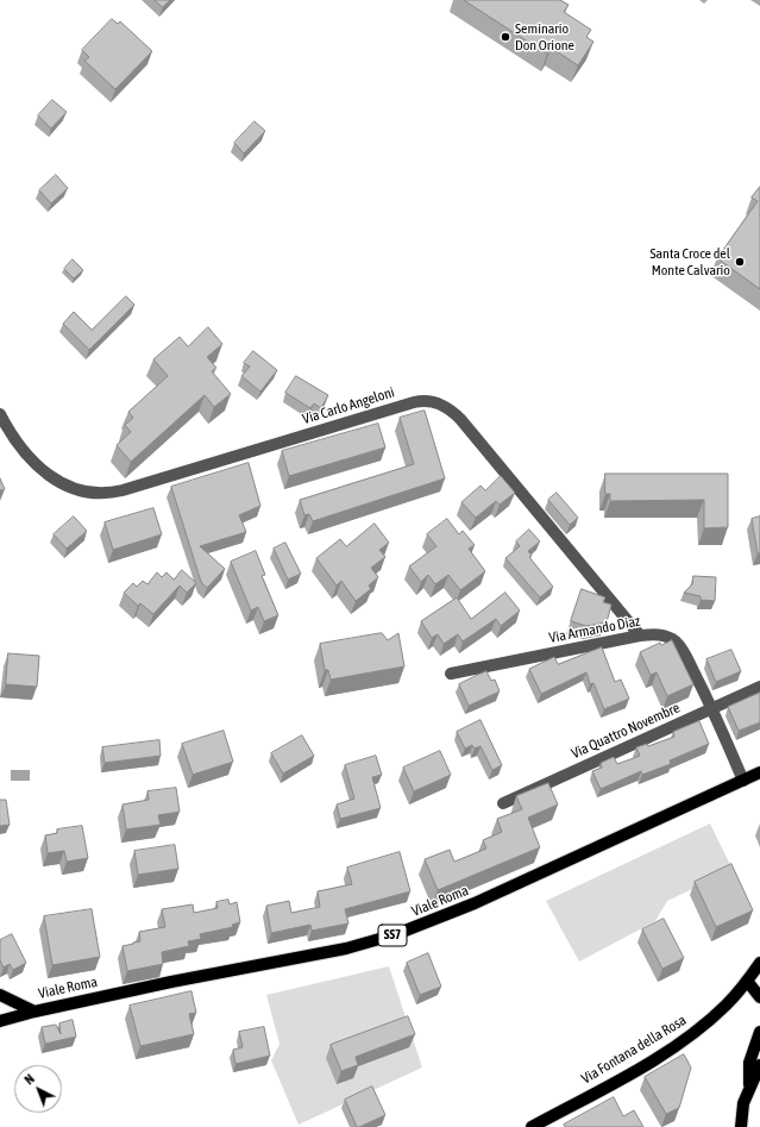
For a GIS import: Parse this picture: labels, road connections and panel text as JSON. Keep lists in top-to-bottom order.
{
  "streets": {
    "main road": ["Viale Roma", "SS7", "Via Fontana della Rosa"],
    "street": ["Via Carlo Angeloni", "Via Armando Diaz", "Via Quattro Novembre"]
  },
  "crossings": [
    ["Via Carlo Angeloni", "Via Armando Diaz"],
    ["Via Armando Diaz", "Via Quattro Novembre"],
    ["Via Armando Diaz", "Viale Roma"]
  ],
  "places": ["Seminario Don Orione", "Santa Croce del Monte Calvario"],
  "north": "top left"
}
